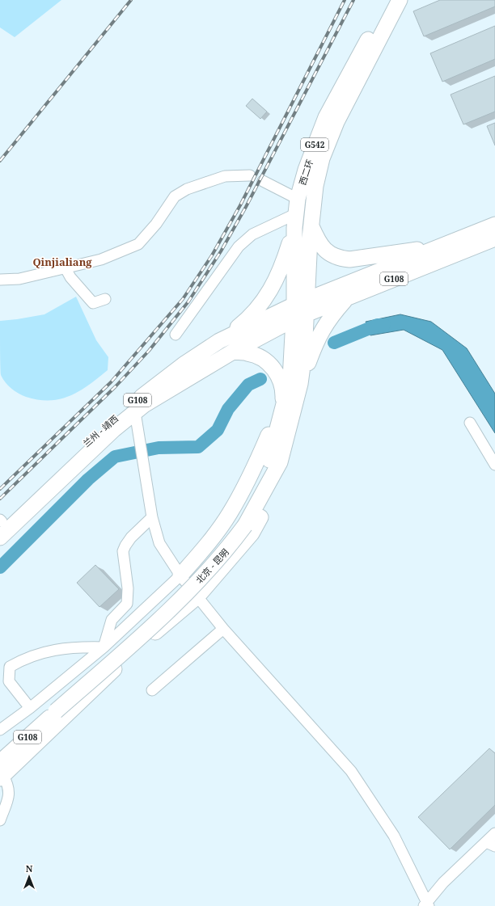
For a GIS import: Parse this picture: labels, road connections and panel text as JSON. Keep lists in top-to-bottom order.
{
  "streets": {
    "highway": [
      "G542",
      "西二环",
      "G108",
      "兰州 - 靖西",
      "北京 - 昆明"
    ]
  },
  "crossings": [
    ["西二环", "G108"],
    ["西二环", "兰州 - 靖西"],
    ["西二环", "北京 - 昆明"],
    ["G108", "兰州 - 靖西"],
    ["G108", "北京 - 昆明"],
    ["兰州 - 靖西", "北京 - 昆明"]
  ],
  "districts": ["Qinjialiang"],
  "north": "top"
}
